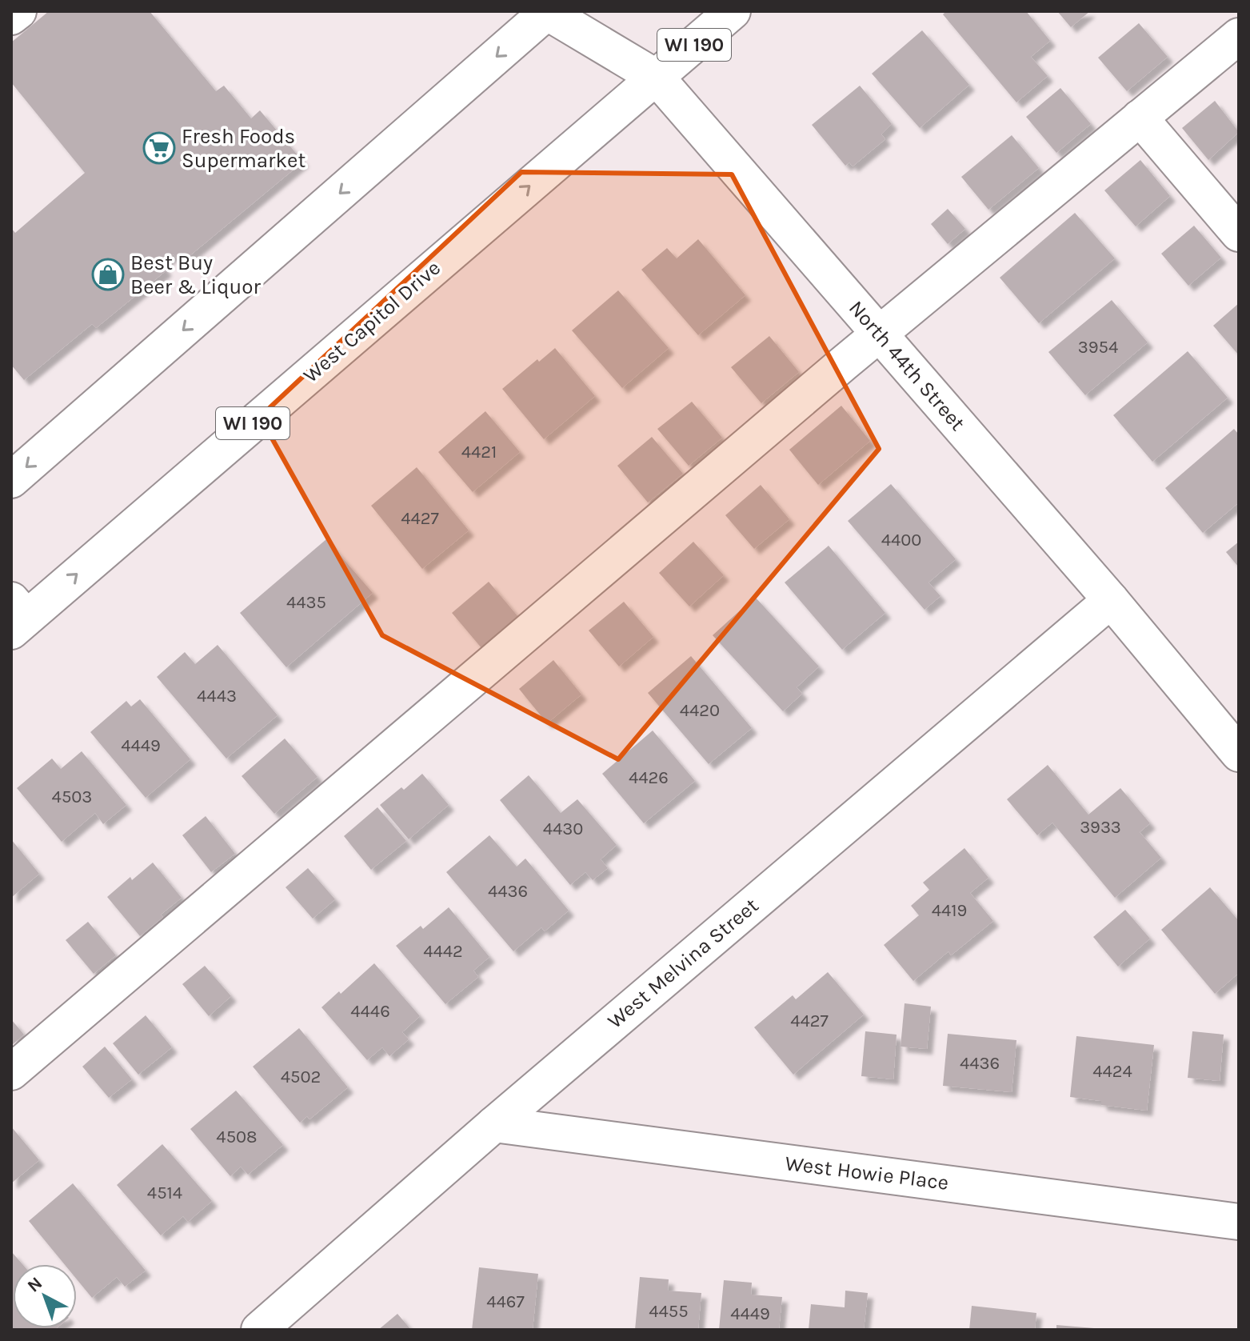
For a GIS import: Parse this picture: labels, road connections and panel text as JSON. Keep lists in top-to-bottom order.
{
  "streets": {
    "street": [
      "WI 190",
      "West Capitol Drive",
      "North 44th Street",
      "West Melvina Street",
      "West Howie Place"
    ]
  },
  "crossings": [
    ["West Capitol Drive", "North 44th Street"],
    ["North 44th Street", "West Melvina Street"],
    ["West Melvina Street", "West Howie Place"]
  ],
  "places": {
    "supermarket": ["Fresh Foods Supermarket"],
    "shop": ["Best Buy Beer & Liquor"]
  },
  "house_numbers": [
    "3954",
    "4421",
    "4427",
    "4400",
    "4435",
    "4443",
    "4420",
    "4449",
    "4426",
    "4503",
    "3933",
    "4430",
    "4436",
    "4419",
    "4442",
    "4446",
    "4427",
    "4436",
    "4424",
    "4502",
    "4508",
    "4514",
    "4467",
    "4455",
    "4449"
  ],
  "north": "top left"
}
